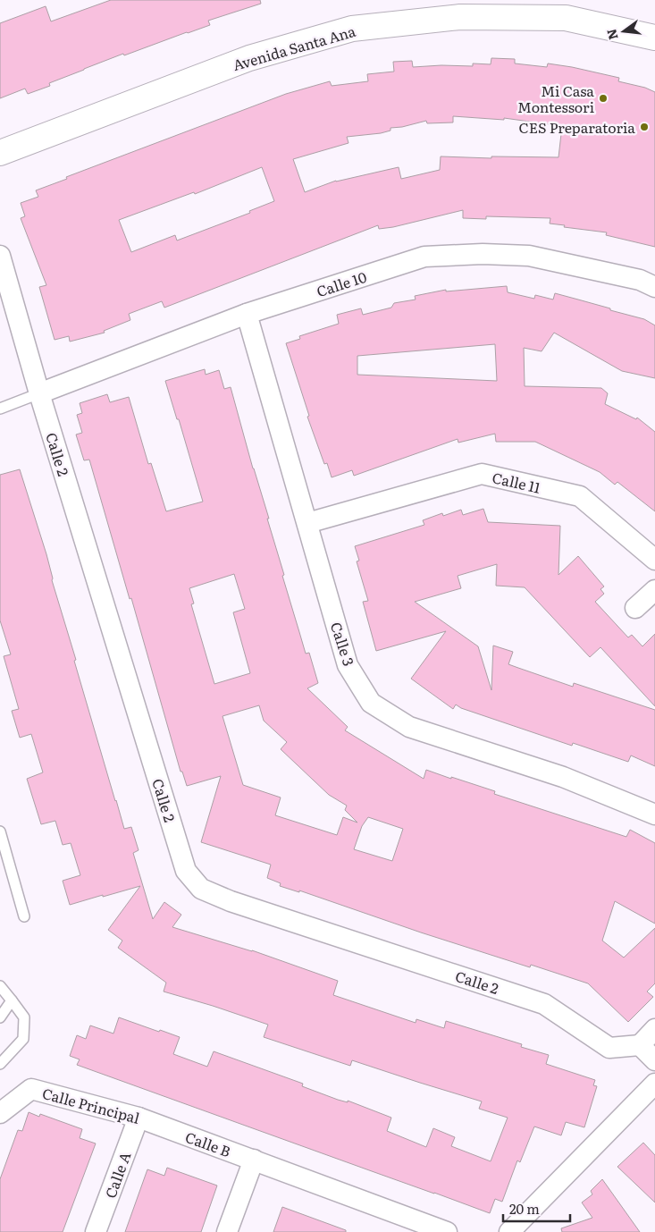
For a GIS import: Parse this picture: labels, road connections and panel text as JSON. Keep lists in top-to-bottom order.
{
  "streets": {
    "street": [
      "Avenida Santa Ana",
      "Calle 10",
      "Calle 2",
      "Calle 11",
      "Calle 3",
      "Calle Principal",
      "Calle B",
      "Calle A"
    ]
  },
  "crossings": [
    ["Calle 10", "Calle 2"],
    ["Calle 10", "Calle 3"],
    ["Calle 11", "Calle 3"],
    ["Calle Principal", "Calle B"],
    ["Calle Principal", "Calle A"]
  ],
  "places": ["Mi Casa Montessori", "CES Preparatoria"],
  "scale_bar": "20 m",
  "north": "left"
}
